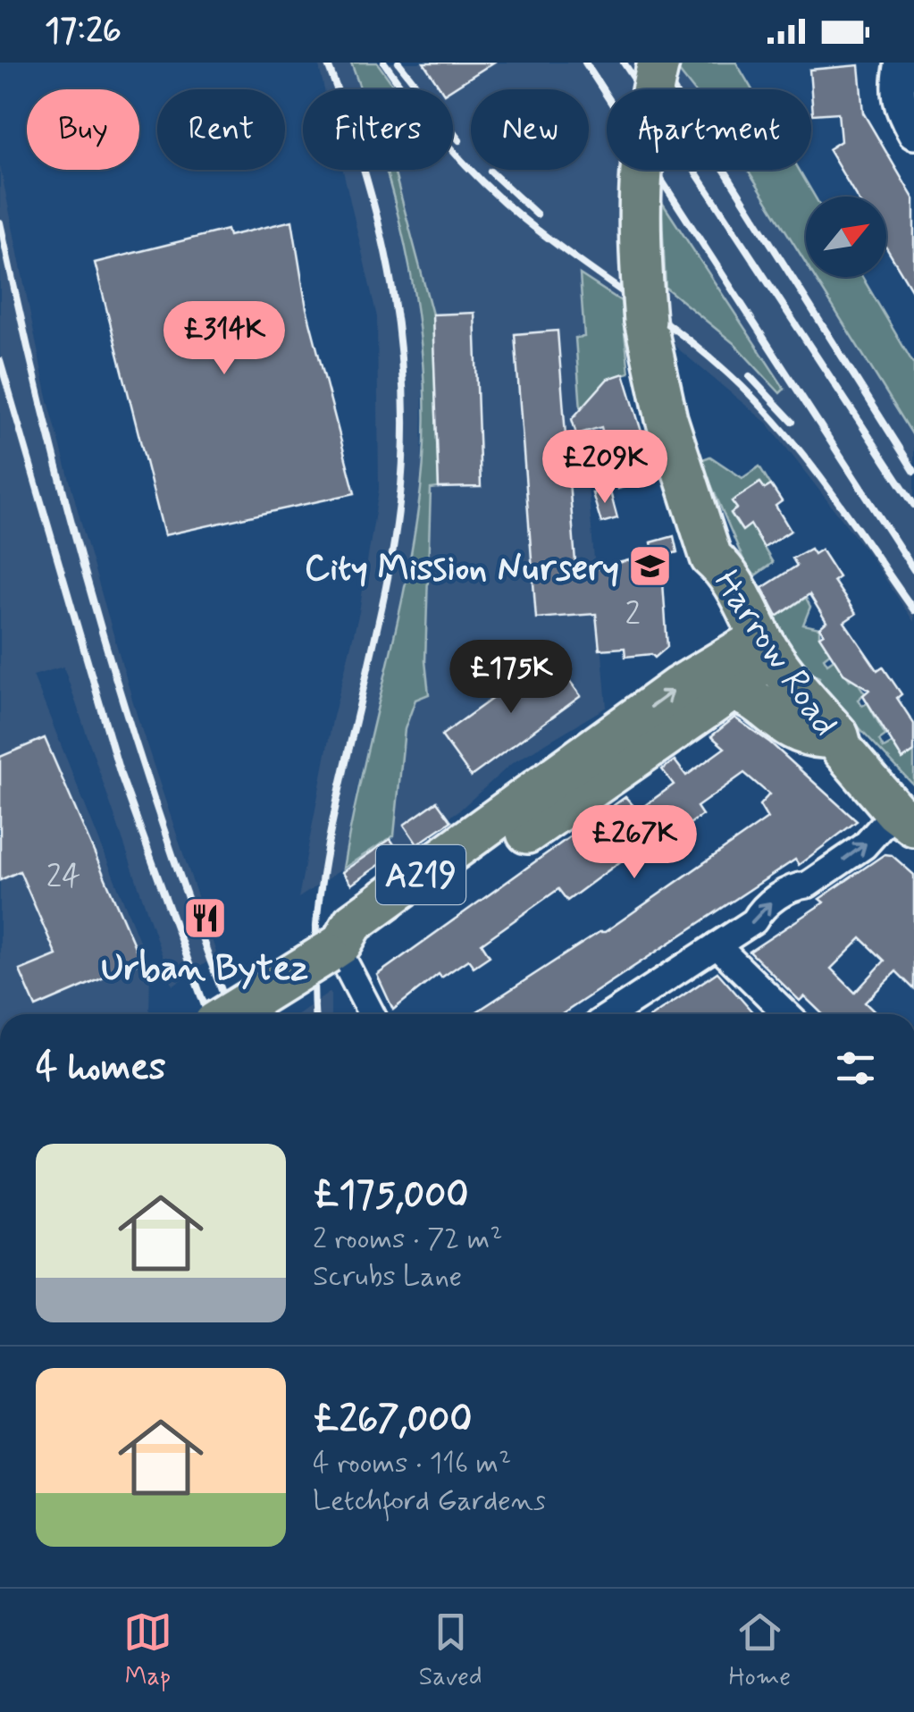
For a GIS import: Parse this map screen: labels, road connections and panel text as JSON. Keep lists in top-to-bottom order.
{
  "streets": {
    "main road": ["Harrow Road", "A219"]
  },
  "crossings": [
    ["Harrow Road", "A219"]
  ],
  "places": {
    "school or university": ["City Mission Nursery"],
    "restaurant": ["Urban Bytez"]
  },
  "house_numbers": ["2", "24"],
  "north": "top right",
  "page": {
    "status": "17:26",
    "chip": [
      "Buy",
      "Rent",
      "Filters",
      "New",
      "Apartment"
    ],
    "price": [
      "£314K",
      "£209K",
      "£175K",
      "£267K"
    ],
    "heading": "4 homes",
    "list": [
      {
        "name": "£175,000",
        "note": "2 rooms · 72 m² · Scrubs Lane"
      },
      {
        "name": "£267,000",
        "note": "4 rooms · 116 m² · Letchford Gardens"
      }
    ],
    "tabs": ["Map", "Saved", "Home"]
  }
}
